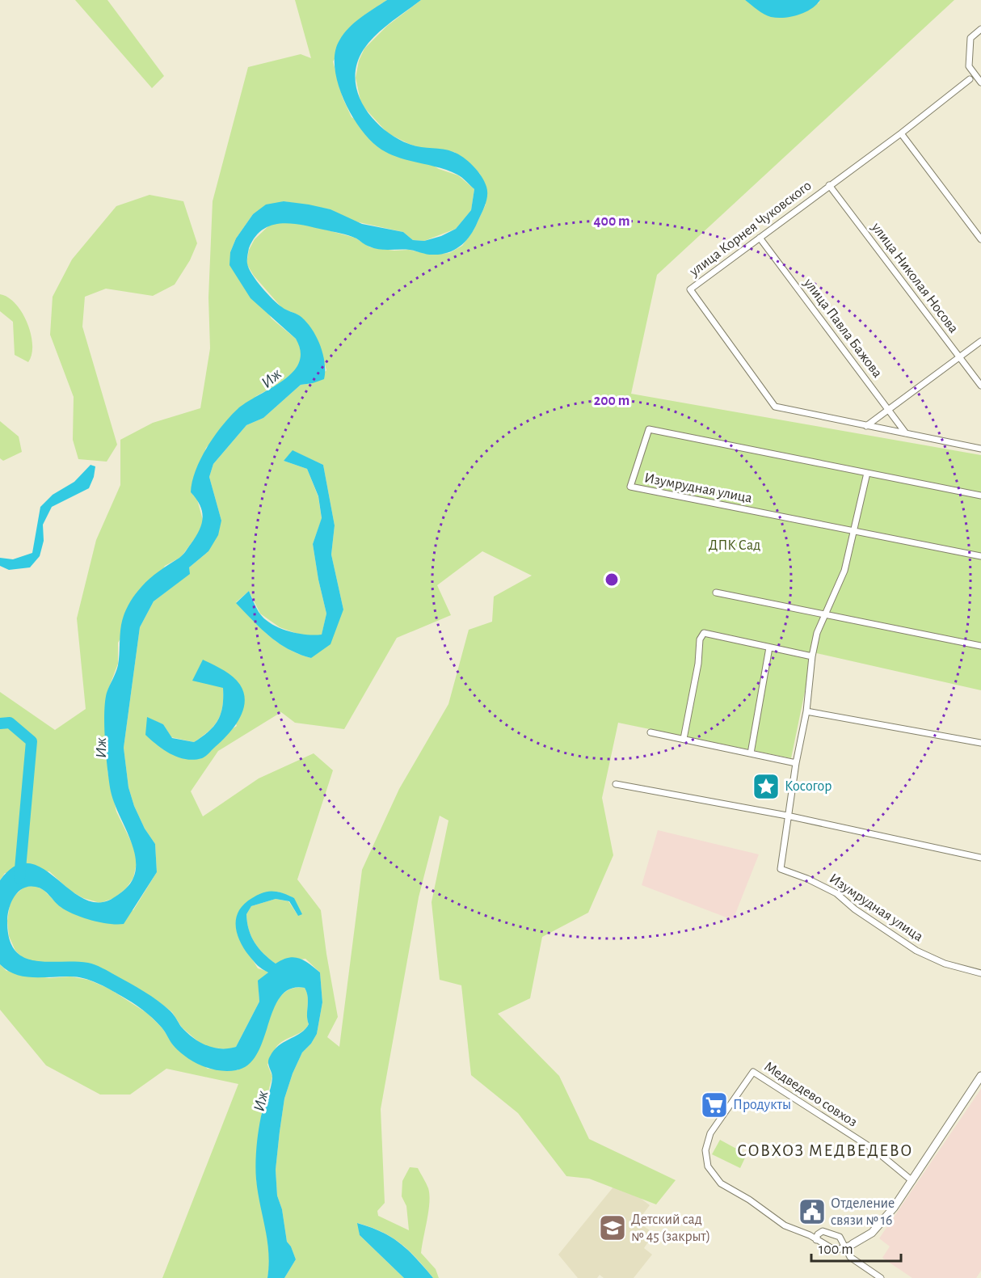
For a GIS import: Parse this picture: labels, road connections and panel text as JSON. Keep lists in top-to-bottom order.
{
  "streets": {
    "street": [
      "улица Корнея Чуковского",
      "улица Николая Носова",
      "улица Павла Бажова",
      "Изумрудная улица",
      "Медведево совхоз"
    ]
  },
  "crossings": [
    ["улица Корнея Чуковского", "улица Николая Носова"],
    ["улица Корнея Чуковского", "улица Павла Бажова"]
  ],
  "districts": ["СОВХОЗ МЕДВЕДЕВО"],
  "water": ["Иж"],
  "parks": ["ДПК Сад"],
  "places": {
    "place": ["Косогор"],
    "supermarket": ["Продукты"],
    "public building": ["Отделение связи № 16"],
    "school or university": ["Детский сад № 45 (закрыт)"]
  },
  "scale_bar": "100 m",
  "rings": ["400 m", "200 m"]
}
